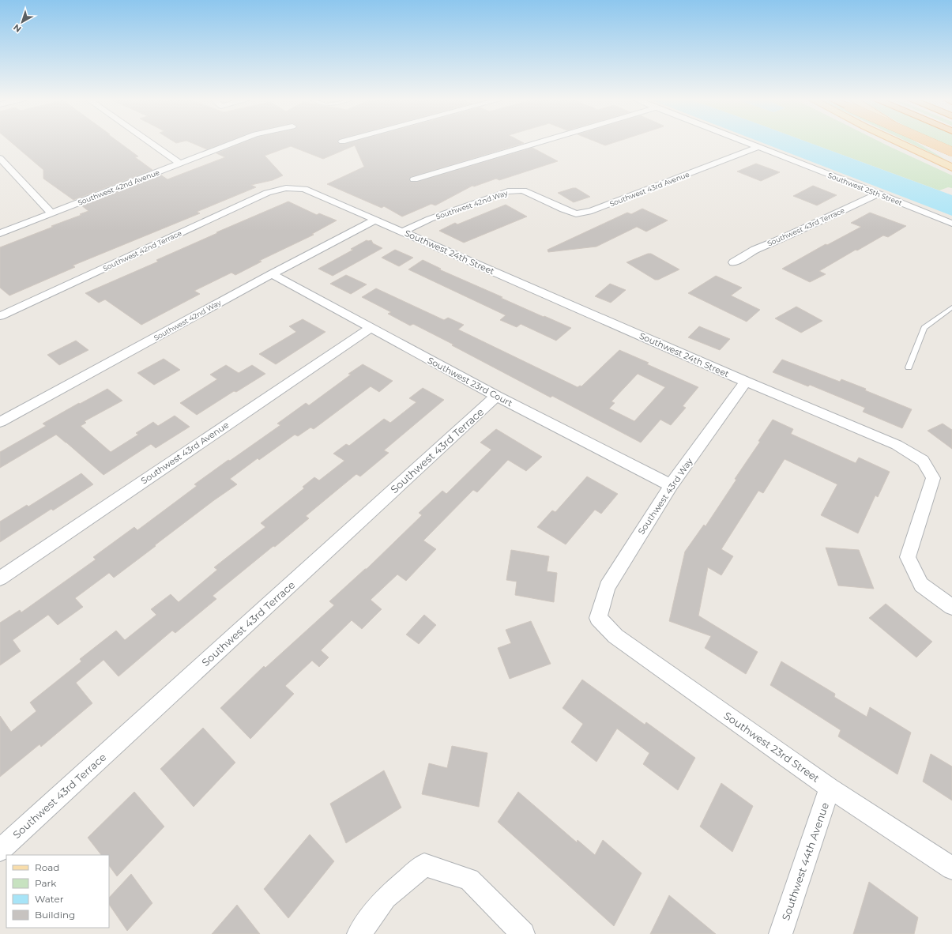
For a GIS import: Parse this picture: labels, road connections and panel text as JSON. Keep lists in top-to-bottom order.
{
  "streets": {
    "street": [
      "Southwest 42nd Avenue",
      "Southwest 43rd Avenue",
      "Southwest 25th Street",
      "Southwest 42nd Way",
      "Southwest 43rd Terrace",
      "Southwest 42nd Terrace",
      "Southwest 24th Street",
      "Southwest 23rd Court",
      "Southwest 43rd Way",
      "Southwest 23rd Street",
      "Southwest 44th Avenue"
    ]
  },
  "crossings": [
    ["Southwest 43rd Avenue", "Southwest 25th Street"],
    ["Southwest 43rd Avenue", "Southwest 42nd Way"],
    ["Southwest 43rd Avenue", "Southwest 23rd Court"],
    ["Southwest 25th Street", "Southwest 43rd Terrace"],
    ["Southwest 42nd Way", "Southwest 24th Street"],
    ["Southwest 42nd Way", "Southwest 23rd Court"],
    ["Southwest 43rd Terrace", "Southwest 23rd Court"],
    ["Southwest 42nd Terrace", "Southwest 24th Street"],
    ["Southwest 24th Street", "Southwest 43rd Way"],
    ["Southwest 23rd Court", "Southwest 43rd Way"],
    ["Southwest 43rd Way", "Southwest 23rd Street"],
    ["Southwest 23rd Street", "Southwest 44th Avenue"]
  ],
  "legend": [
    "Road",
    "Park",
    "Water",
    "Building"
  ],
  "north": "bottom left"
}
